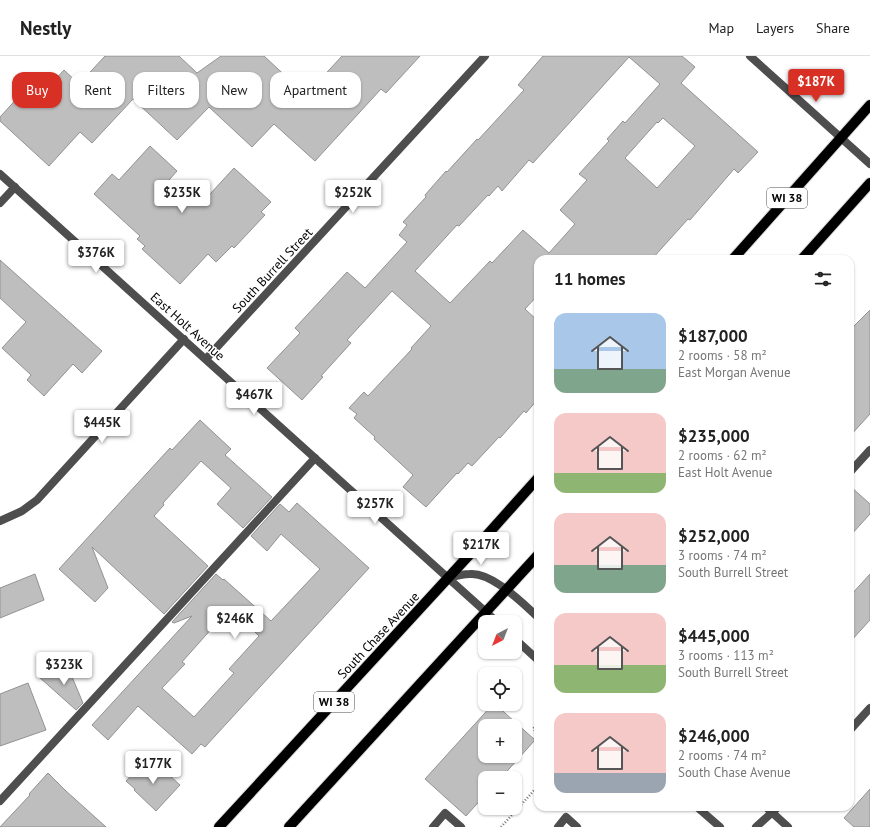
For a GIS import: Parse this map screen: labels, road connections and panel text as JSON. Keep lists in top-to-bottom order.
{
  "streets": {
    "main road": ["WI 38", "South Chase Avenue"],
    "street": ["South Burrell Street", "East Holt Avenue"]
  },
  "crossings": [
    ["South Burrell Street", "East Holt Avenue"],
    ["East Holt Avenue", "South Chase Avenue"]
  ],
  "north": "bottom left",
  "page": {
    "header": "Nestly",
    "nav": ["Map", "Layers", "Share"],
    "price": [
      "$187K",
      "$235K",
      "$252K",
      "$376K",
      "$467K",
      "$445K",
      "$257K",
      "$217K",
      "$246K",
      "$323K",
      "$177K"
    ],
    "chip": [
      "Buy",
      "Rent",
      "Filters",
      "New",
      "Apartment"
    ],
    "heading": "11 homes",
    "list": [
      {
        "name": "$187,000",
        "note": "2 rooms · 58 m² · East Morgan Avenue"
      },
      {
        "name": "$235,000",
        "note": "2 rooms · 62 m² · East Holt Avenue"
      },
      {
        "name": "$252,000",
        "note": "3 rooms · 74 m² · South Burrell Street"
      },
      {
        "name": "$445,000",
        "note": "3 rooms · 113 m² · South Burrell Street"
      },
      {
        "name": "$246,000",
        "note": "2 rooms · 74 m² · South Chase Avenue"
      }
    ],
    "map_buttons": ["+", "−"]
  }
}
